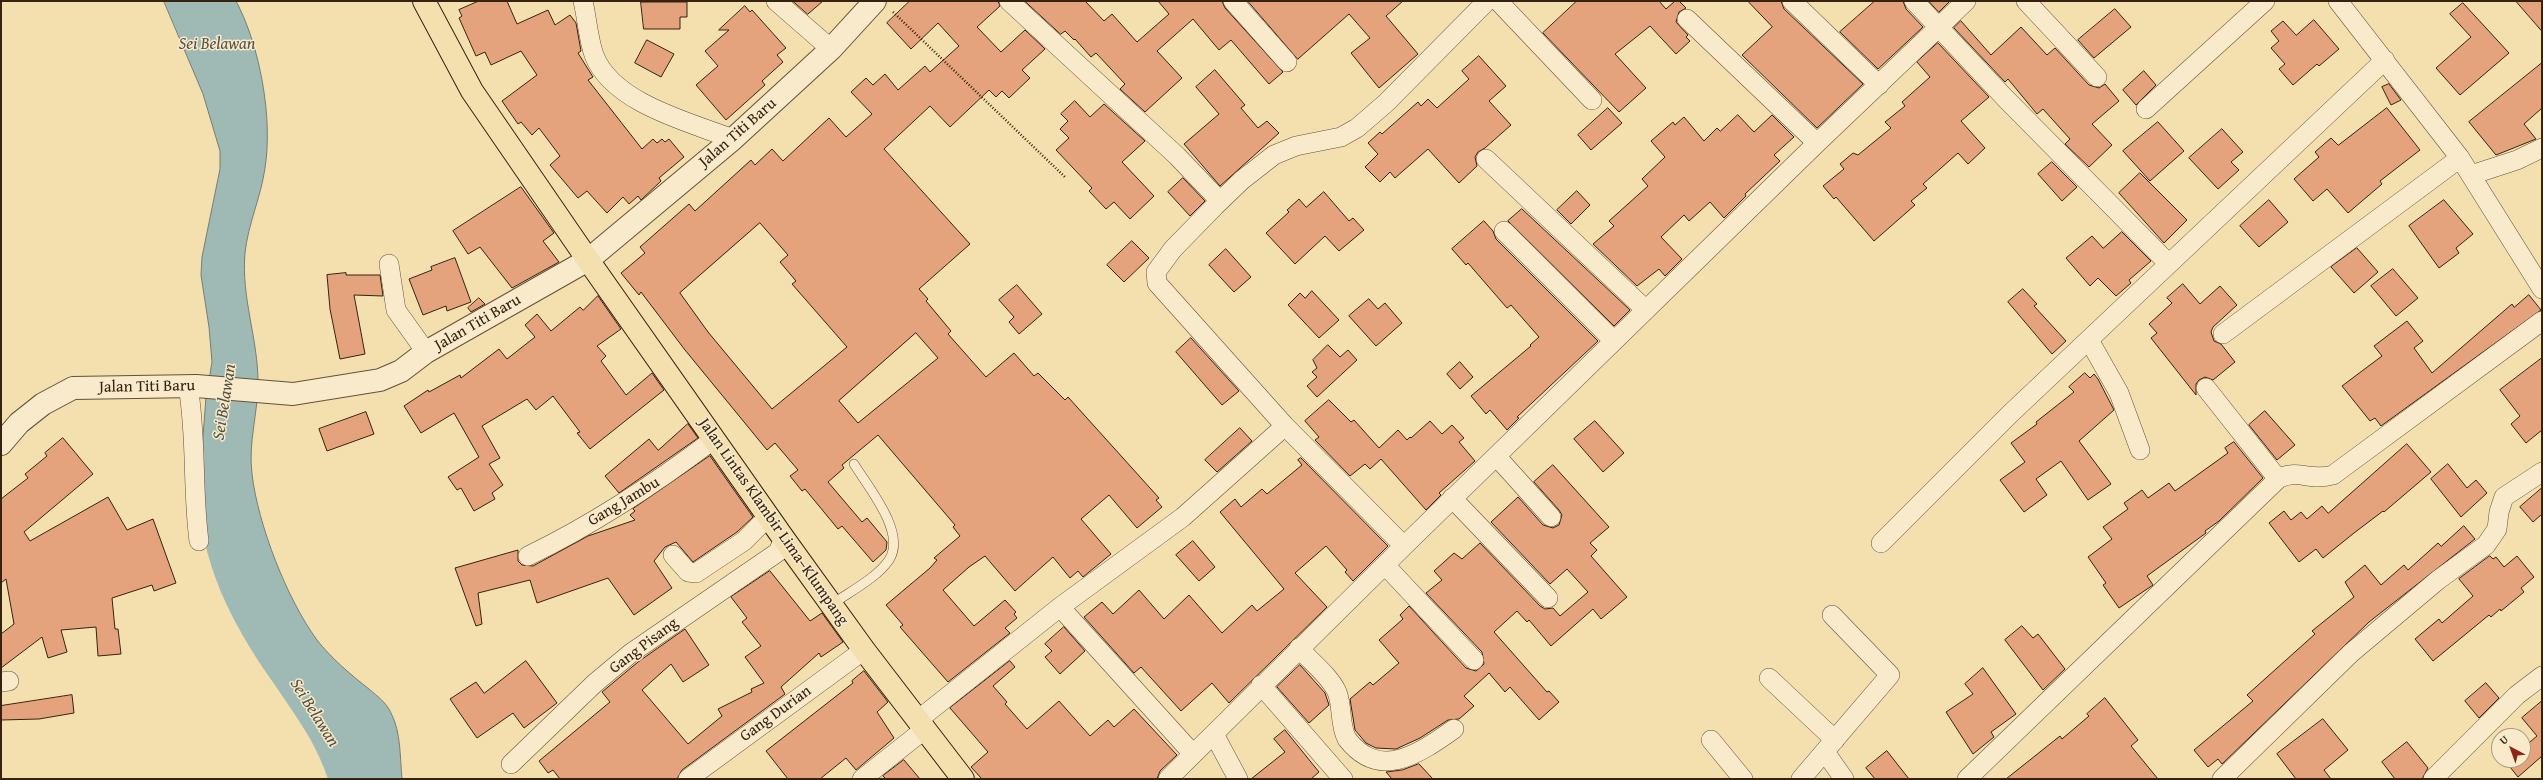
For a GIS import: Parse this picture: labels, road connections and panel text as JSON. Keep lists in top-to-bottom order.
{
  "streets": {
    "main road": ["Jalan Lintas Klambir Lima–Klumpang"],
    "street": [
      "Jalan Titi Baru",
      "Gang Jambu",
      "Gang Pisang",
      "Gang Durian"
    ]
  },
  "crossings": [
    ["Jalan Titi Baru", "Jalan Lintas Klambir Lima–Klumpang"],
    ["Gang Jambu", "Jalan Lintas Klambir Lima–Klumpang"],
    ["Jalan Lintas Klambir Lima–Klumpang", "Gang Pisang"],
    ["Jalan Lintas Klambir Lima–Klumpang", "Gang Durian"]
  ],
  "water": ["Sei Belawan"],
  "north": "top left"
}
